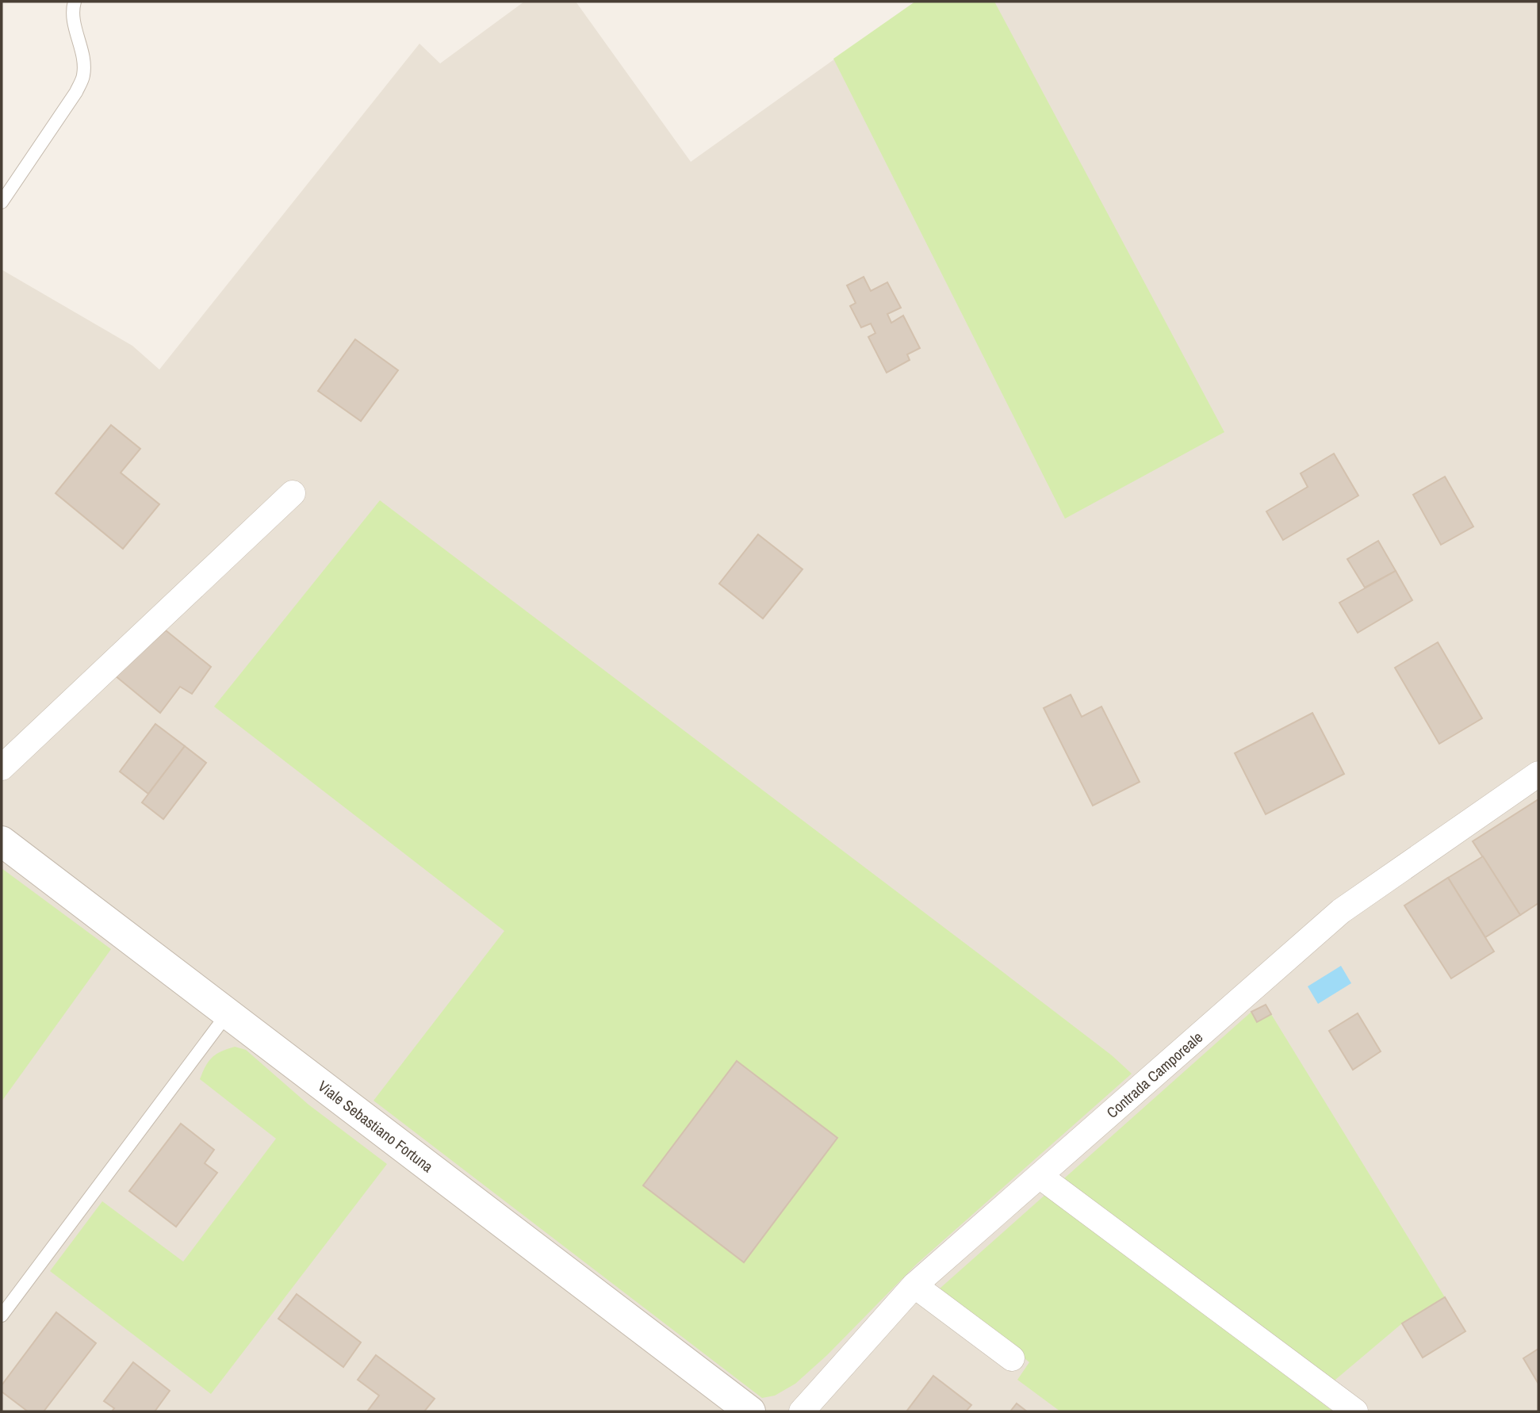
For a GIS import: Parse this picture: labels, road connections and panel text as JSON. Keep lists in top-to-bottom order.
{
  "streets": {
    "street": ["Contrada Camporeale", "Viale Sebastiano Fortuna"]
  }
}
